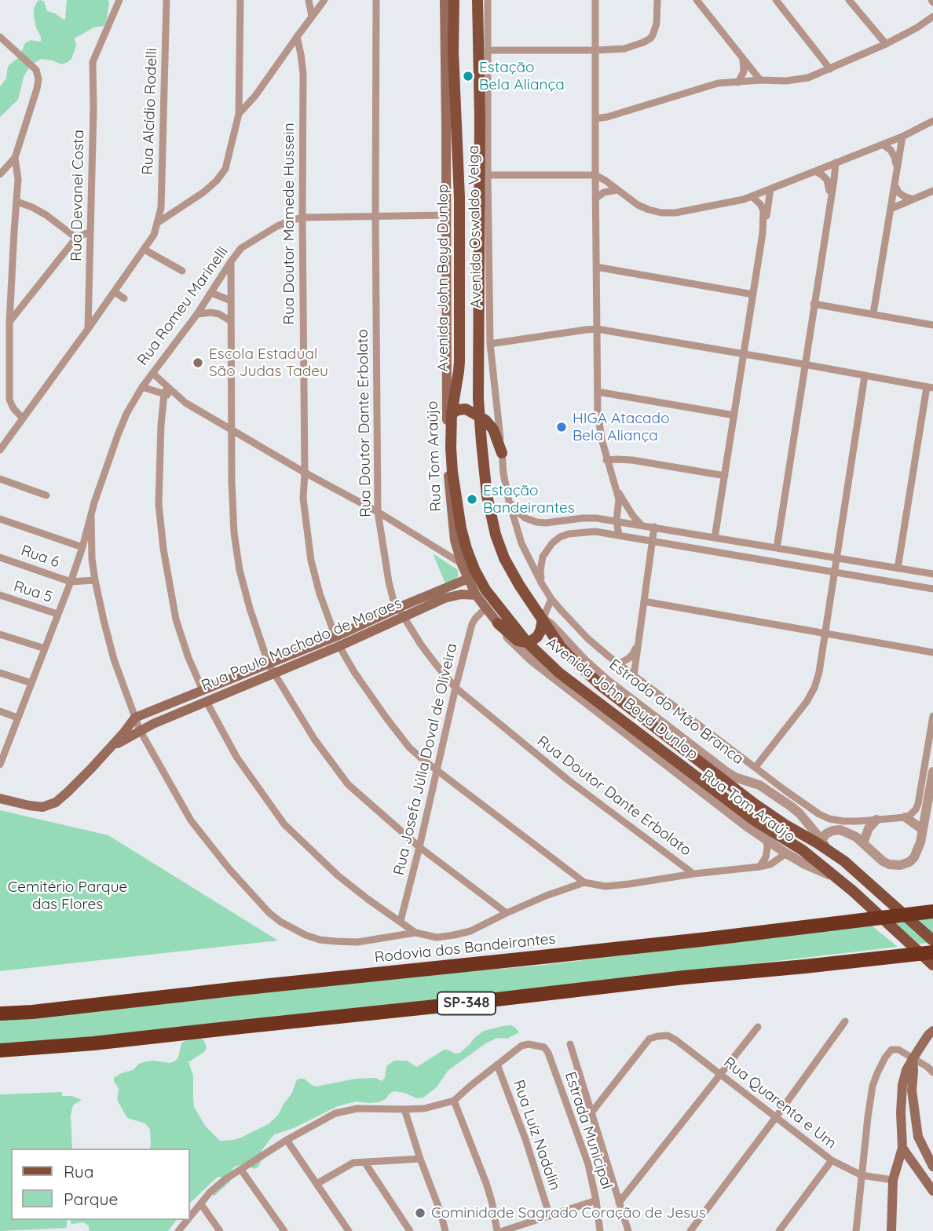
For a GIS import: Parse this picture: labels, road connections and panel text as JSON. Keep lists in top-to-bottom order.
{
  "streets": {
    "highway": ["Rodovia dos Bandeirantes", "SP-348"],
    "main road": ["Avenida John Boyd Dunlop", "Rua Tom Araújo", "Rua Paulo Machado de Moraes"],
    "street": [
      "Rua Alcídio Rodelli",
      "Rua Devanei Costa",
      "Rua Doutor Mamede Hussein",
      "Avenida Oswaldo Veiga",
      "Rua Romeu Marinelli",
      "Rua Doutor Dante Erbolato",
      "Rua 6",
      "Rua 5",
      "Estrada do Mão Branca",
      "Rua Josefa Júlia Doval de Oliveira",
      "Rua Quarenta e Um",
      "Estrada Municipal",
      "Rua Luíz Nadalin"
    ]
  },
  "crossings": [
    ["Rua Alcídio Rodelli", "Rua Devanei Costa"],
    ["Rua Doutor Mamede Hussein", "Rua Romeu Marinelli"],
    ["Rua Doutor Mamede Hussein", "Rua Paulo Machado de Moraes"],
    ["Rua Doutor Mamede Hussein", "Rua Josefa Júlia Doval de Oliveira"],
    ["Avenida John Boyd Dunlop", "Rua Tom Araújo"],
    ["Avenida John Boyd Dunlop", "Estrada do Mão Branca"],
    ["Rua Romeu Marinelli", "Rua Doutor Dante Erbolato"],
    ["Rua Romeu Marinelli", "Rua Tom Araújo"],
    ["Rua Romeu Marinelli", "Rua 6"],
    ["Rua Romeu Marinelli", "Rua 5"],
    ["Rua Romeu Marinelli", "Rua Paulo Machado de Moraes"],
    ["Rua Doutor Dante Erbolato", "Rua Paulo Machado de Moraes"],
    ["Rua Doutor Dante Erbolato", "Rua Josefa Júlia Doval de Oliveira"],
    ["Rua Tom Araújo", "Rua Paulo Machado de Moraes"],
    ["Estrada Municipal", "Rua Luíz Nadalin"]
  ],
  "parks": ["Cemitério Parque das Flores"],
  "places": [
    "Estação Bela Aliança",
    "Escola Estadual São Judas Tadeu",
    "HIGA Atacado Bela Aliança",
    "Estação Bandeirantes",
    "Cominidade Sagrado Coração de Jesus"
  ],
  "legend": ["Rua", "Parque"]
}
